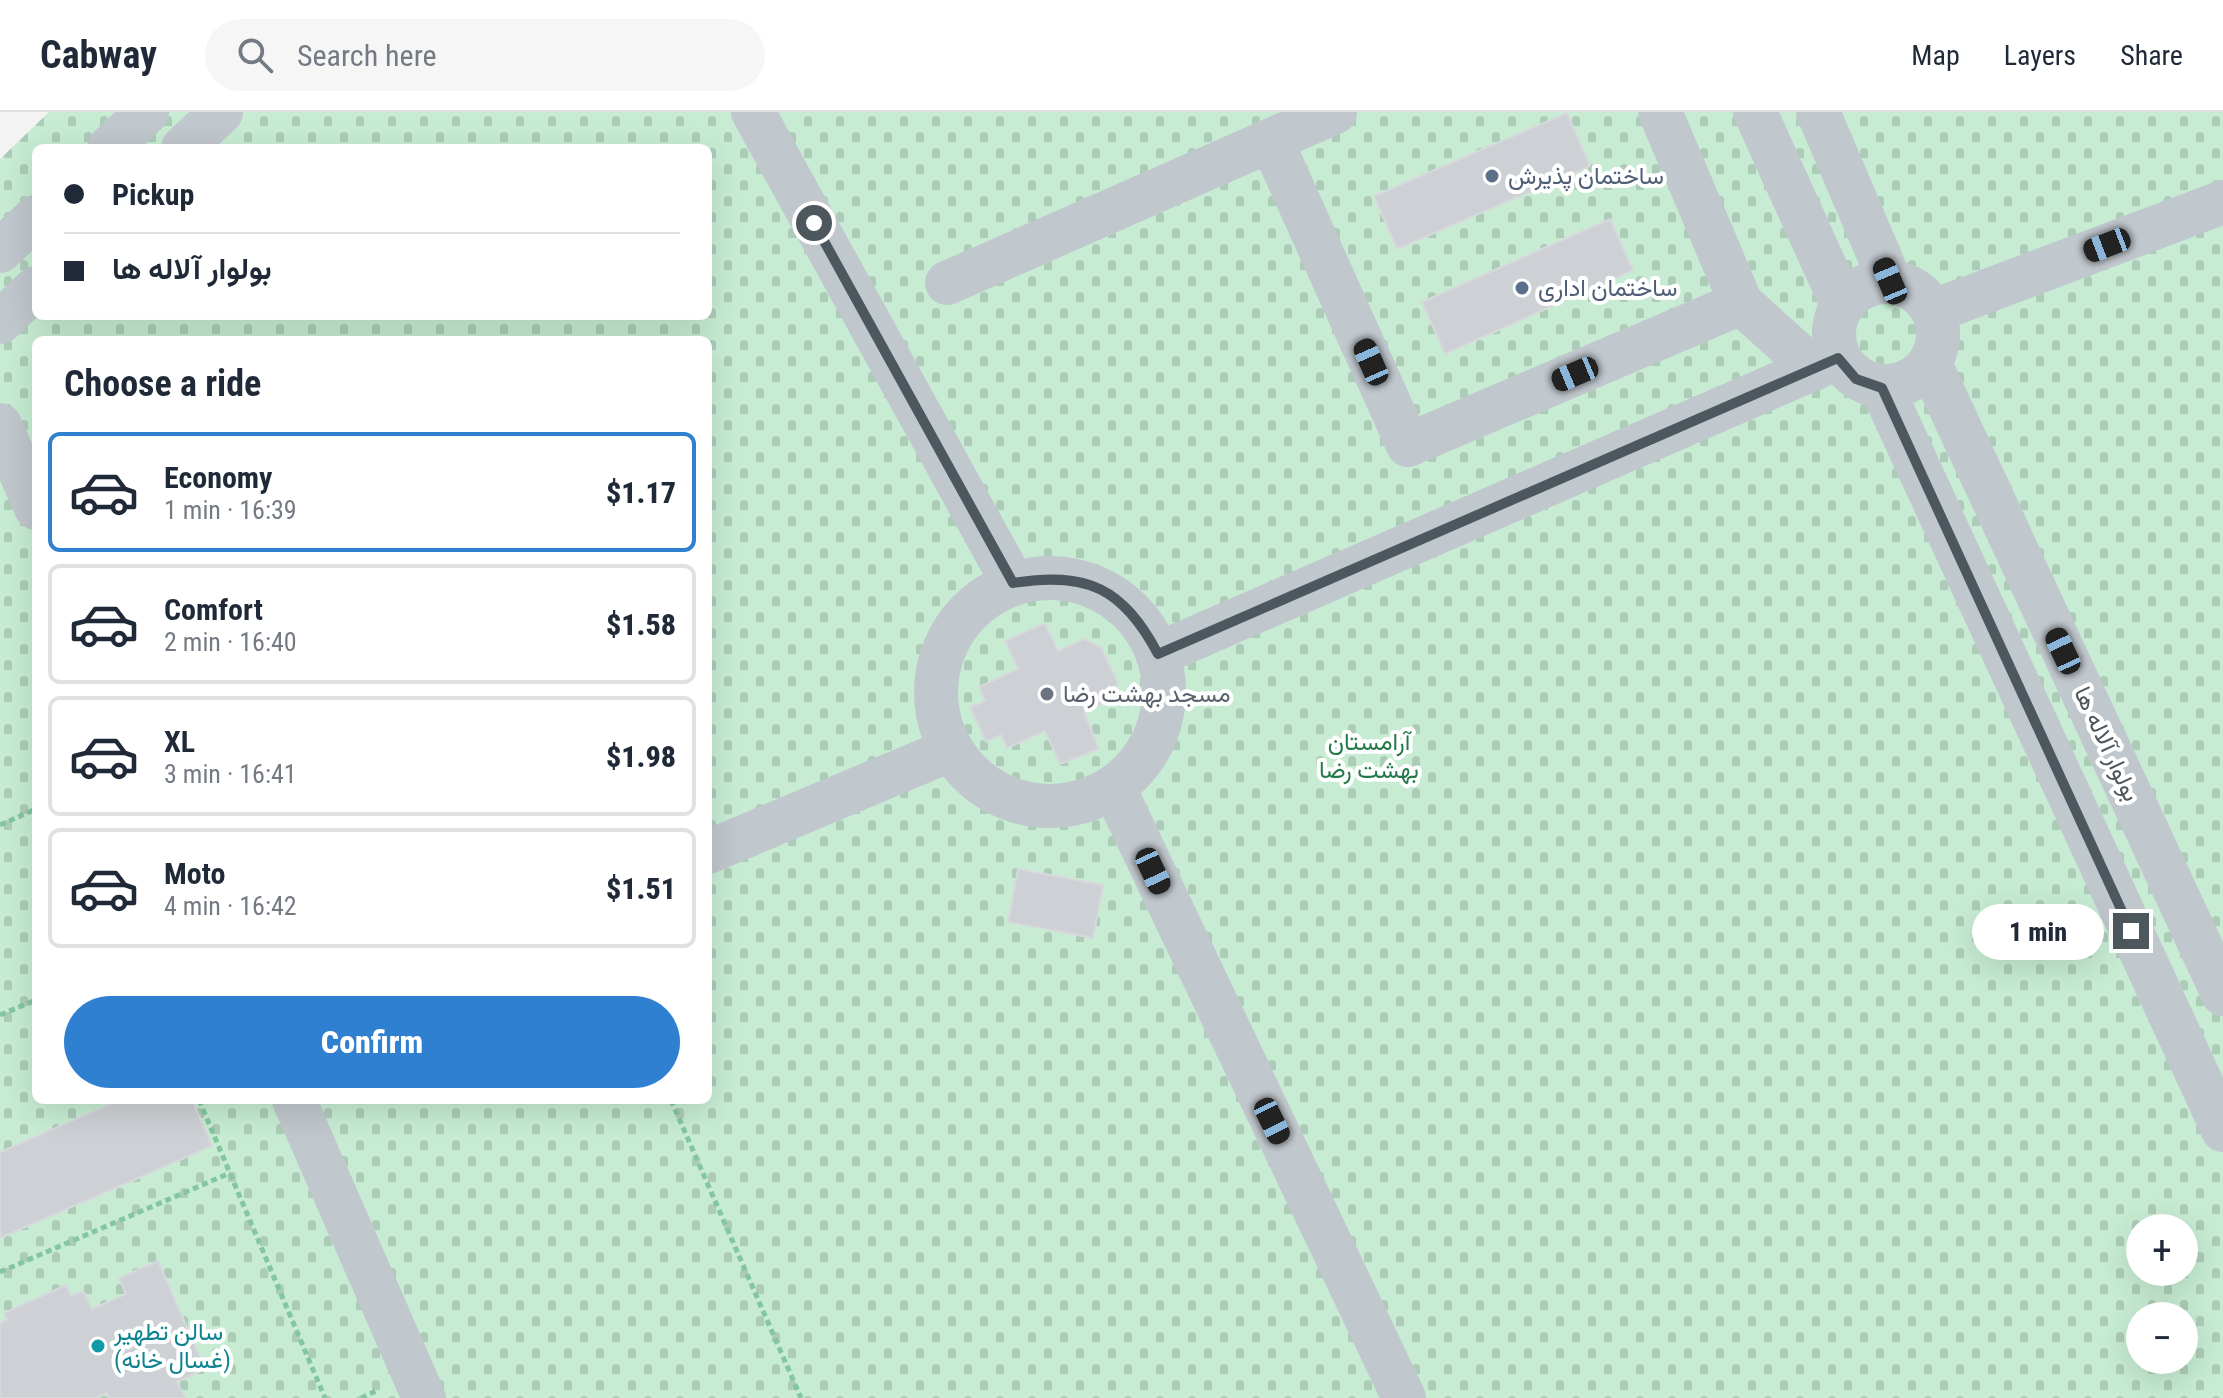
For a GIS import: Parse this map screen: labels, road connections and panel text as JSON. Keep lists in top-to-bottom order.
{
  "streets": {
    "lane": ["بولوار آلاله ها"]
  },
  "parks": ["آرامستان بهشت رضا"],
  "places": [
    "ساختمان پذیرش",
    "ساختمان اداری",
    "مسجد بهشت رضا",
    "سالن تطهیر (غسال خانه)"
  ],
  "page": {
    "header": "Cabway",
    "search": "Search here",
    "nav": ["Map", "Layers", "Share"],
    "banner": ["Pickup", "بولوار آلاله ها"],
    "heading": "Choose a ride",
    "list": [
      {
        "name": "Economy",
        "note": "1 min · 16:39",
        "value": "$1.17"
      },
      {
        "name": "Comfort",
        "note": "2 min · 16:40",
        "value": "$1.58"
      },
      {
        "name": "XL",
        "note": "3 min · 16:41",
        "value": "$1.98"
      },
      {
        "name": "Moto",
        "note": "4 min · 16:42",
        "value": "$1.51"
      }
    ],
    "bubble": "1 min",
    "buttons": "Confirm",
    "map_buttons": ["+", "−"]
  }
}
